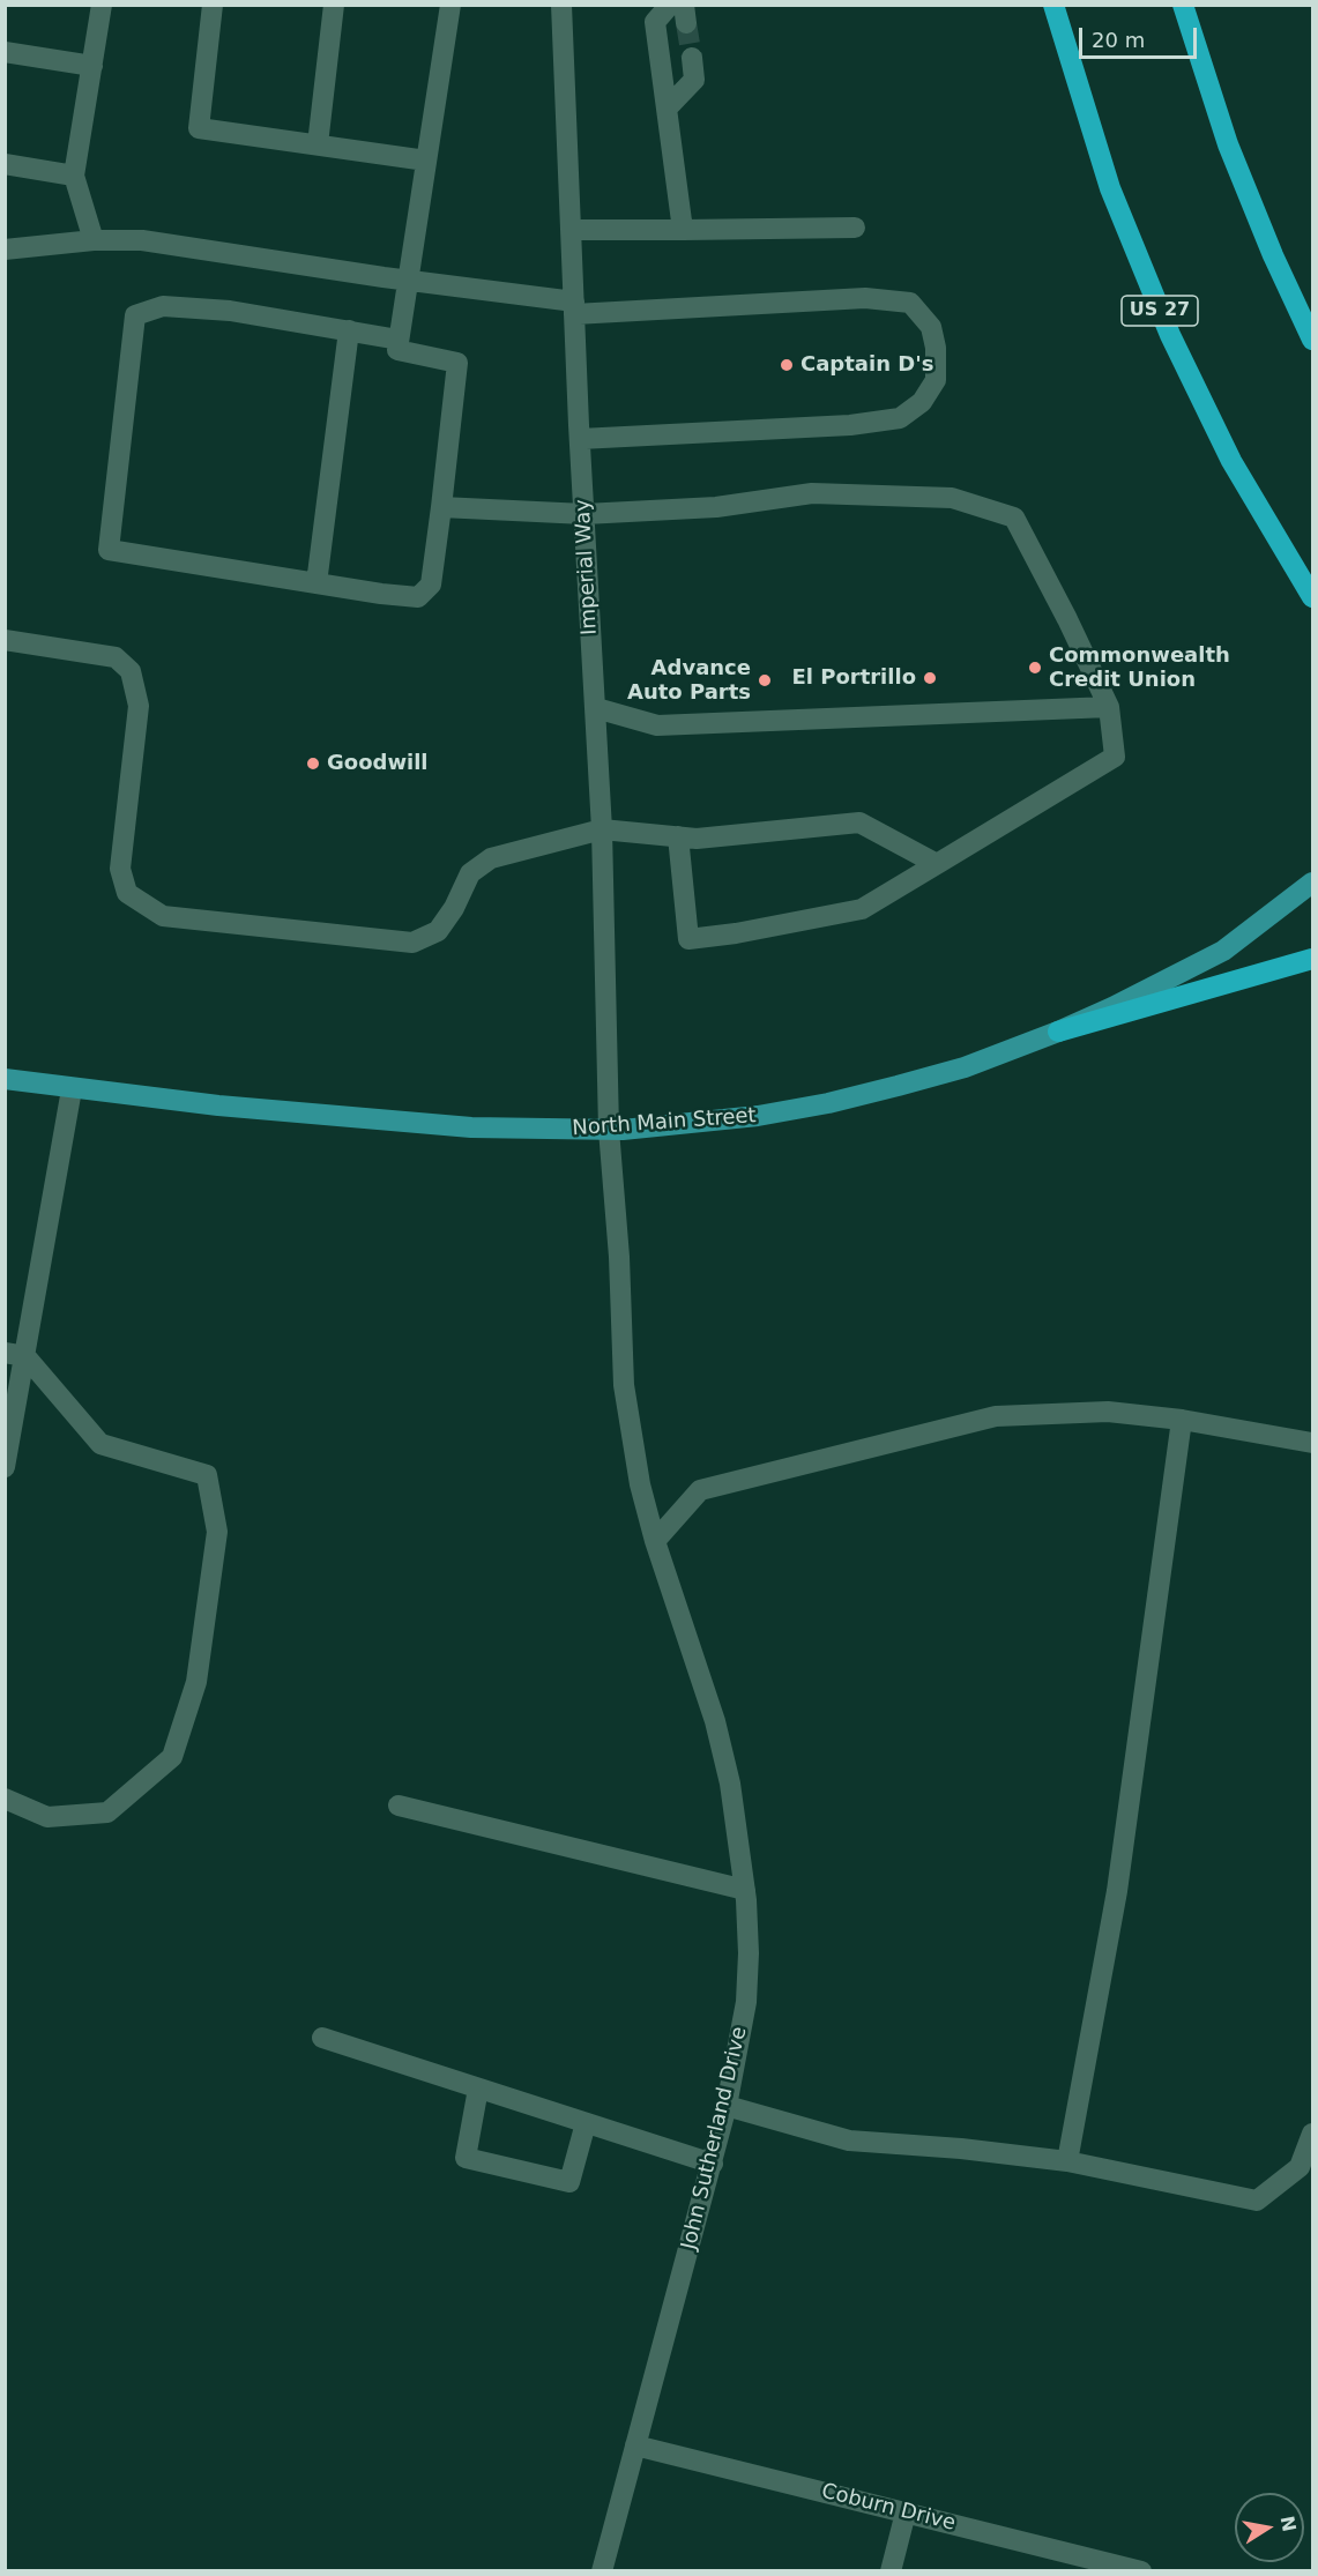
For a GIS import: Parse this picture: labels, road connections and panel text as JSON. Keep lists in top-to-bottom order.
{
  "streets": {
    "highway": ["US 27"],
    "main road": ["North Main Street"],
    "street": ["Imperial Way", "John Sutherland Drive", "Coburn Drive"]
  },
  "crossings": [
    ["Imperial Way", "North Main Street"],
    ["Imperial Way", "John Sutherland Drive"],
    ["John Sutherland Drive", "Coburn Drive"]
  ],
  "places": [
    "Captain D's",
    "Commonwealth Credit Union",
    "El Portrillo",
    "Advance Auto Parts",
    "Goodwill"
  ],
  "scale_bar": "20 m",
  "north": "right"
}
